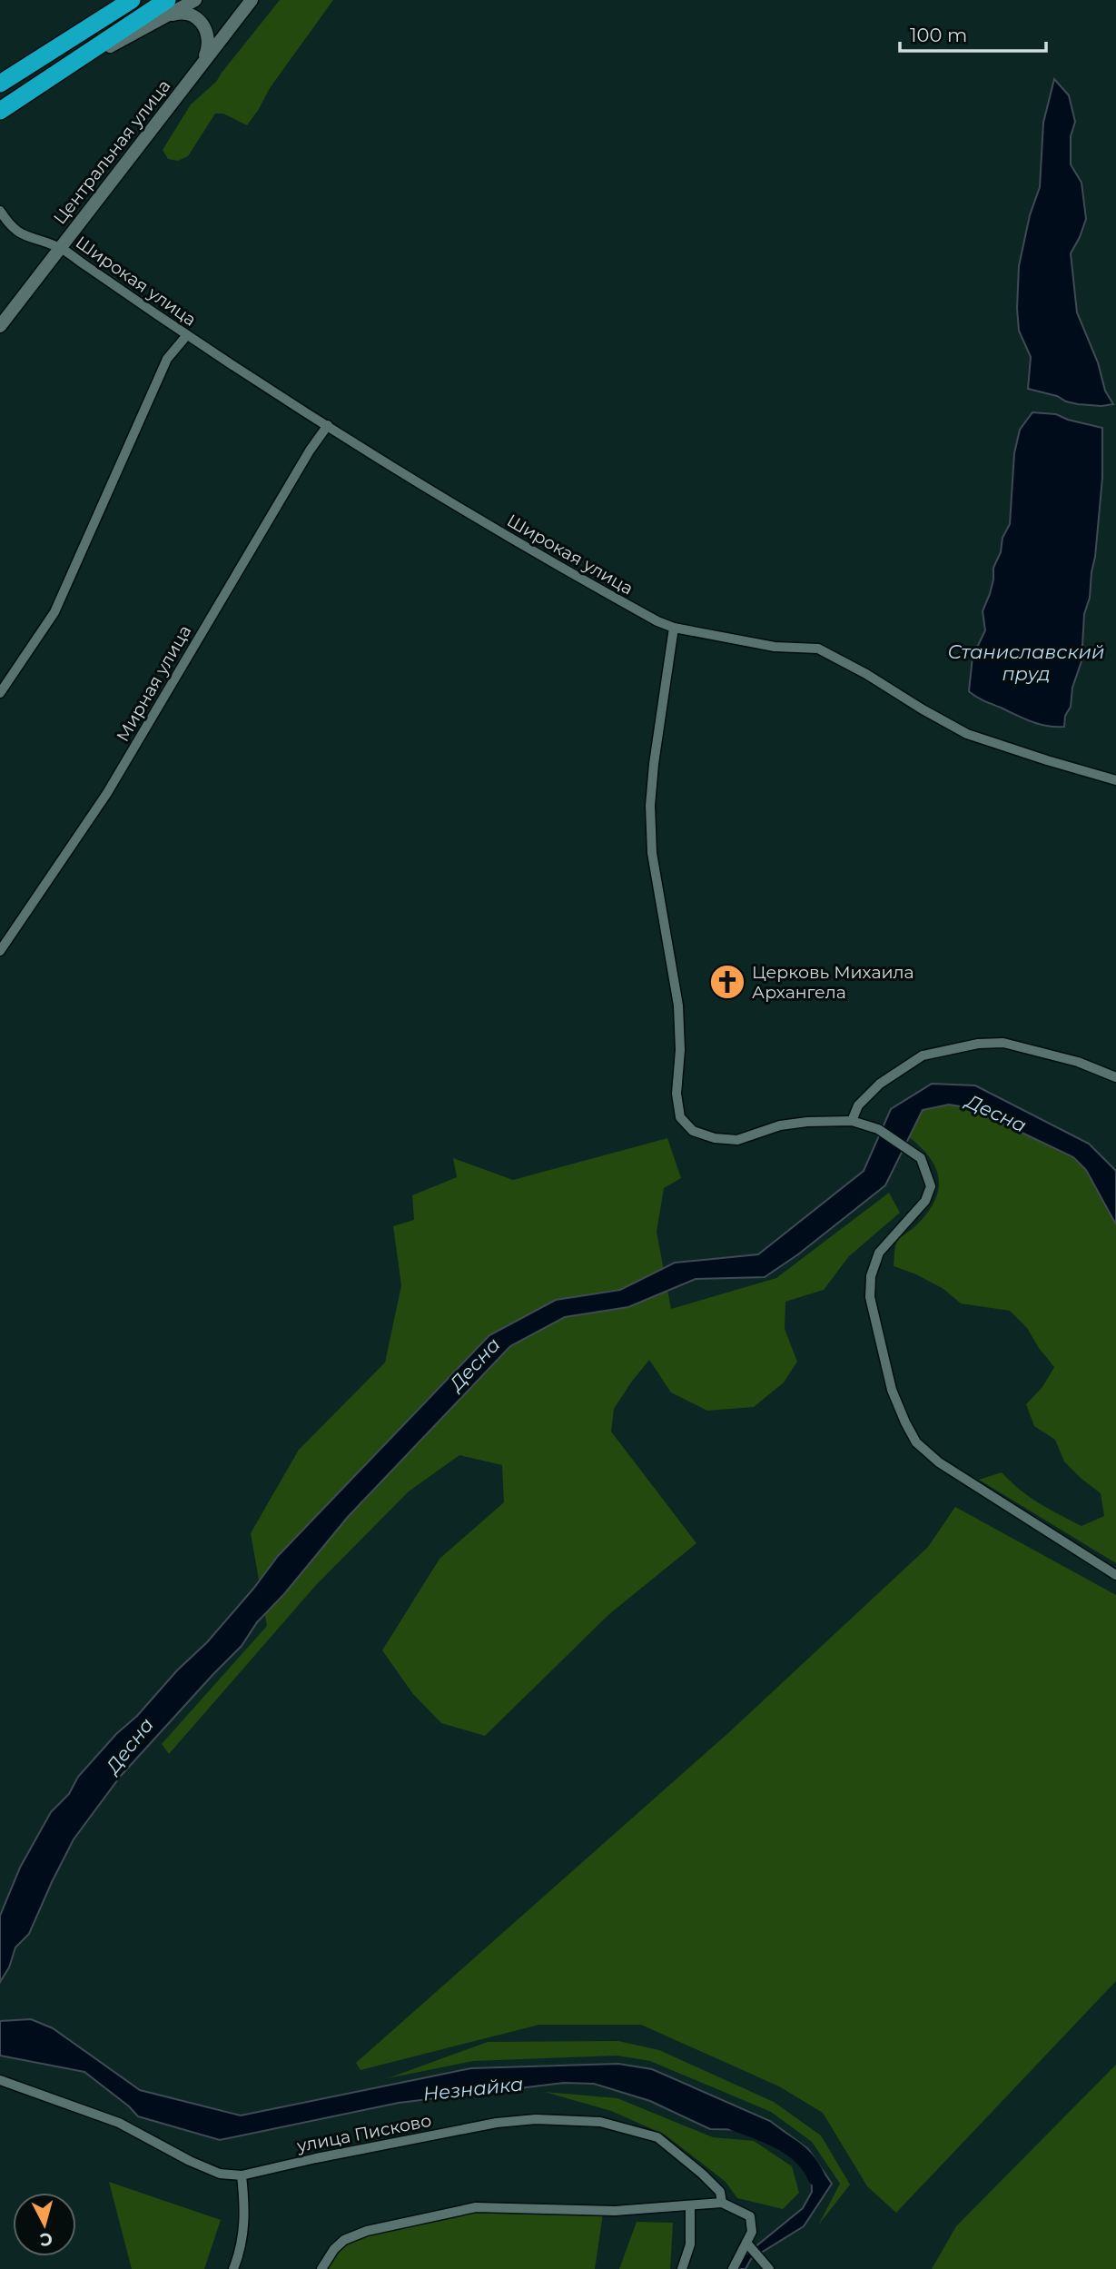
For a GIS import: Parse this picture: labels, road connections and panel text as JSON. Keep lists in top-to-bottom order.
{
  "streets": {
    "street": [
      "Центральная улица",
      "Широкая улица",
      "Мирная улица",
      "улица Писково"
    ]
  },
  "crossings": [
    ["Центральная улица", "Широкая улица"],
    ["Широкая улица", "Мирная улица"]
  ],
  "water": ["Станиславский пруд", "Десна", "Незнайка"],
  "places": {
    "church": ["Церковь Михаила Архангела"]
  },
  "scale_bar": "100 m",
  "north": "bottom"
}
